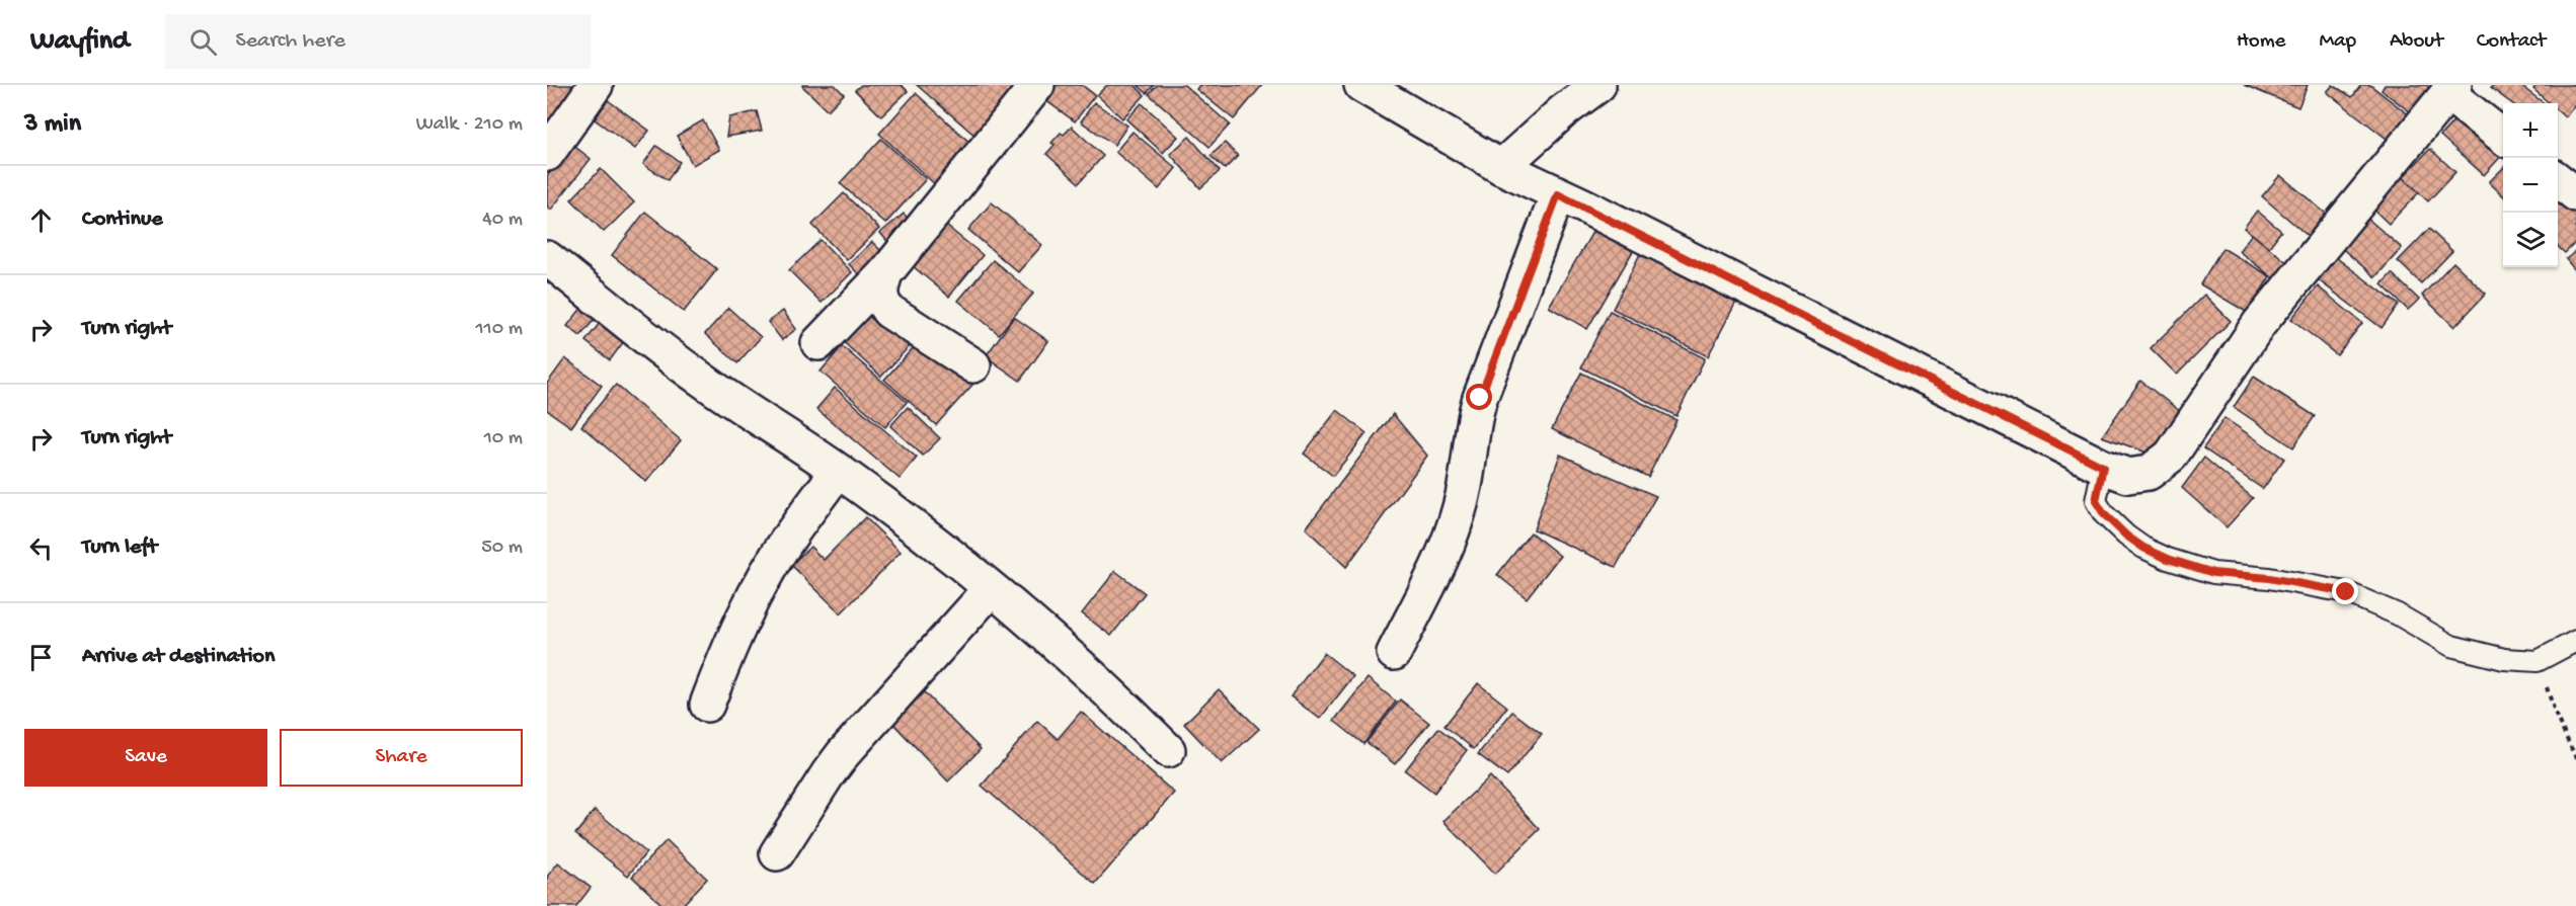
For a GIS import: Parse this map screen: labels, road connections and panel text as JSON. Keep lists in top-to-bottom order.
{
  "page": {
    "header": "Wayfind",
    "search": "Search here",
    "nav": [
      "Home",
      "Map",
      "About",
      "Contact"
    ],
    "heading": ["3 min", "Walk · 210 m"],
    "map_buttons": ["+", "−"],
    "list": [
      ["Continue", "40 m"],
      ["Turn right", "110 m"],
      ["Turn right", "10 m"],
      ["Turn left", "50 m"],
      "Arrive at destination"
    ],
    "buttons": ["Save", "Share"]
  }
}
